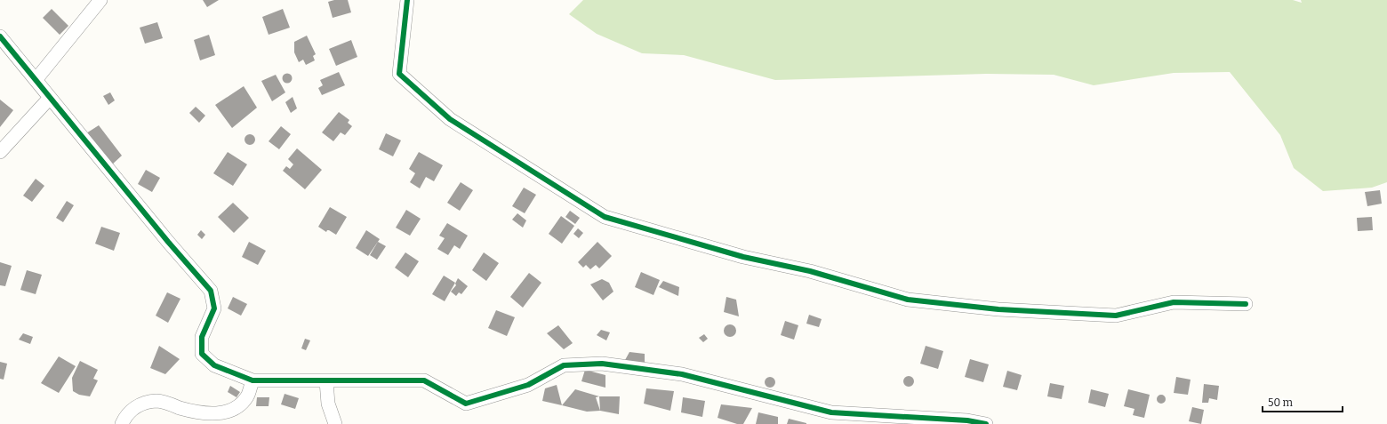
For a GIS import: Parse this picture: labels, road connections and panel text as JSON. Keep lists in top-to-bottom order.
{
  "scale_bar": "50 m"
}
